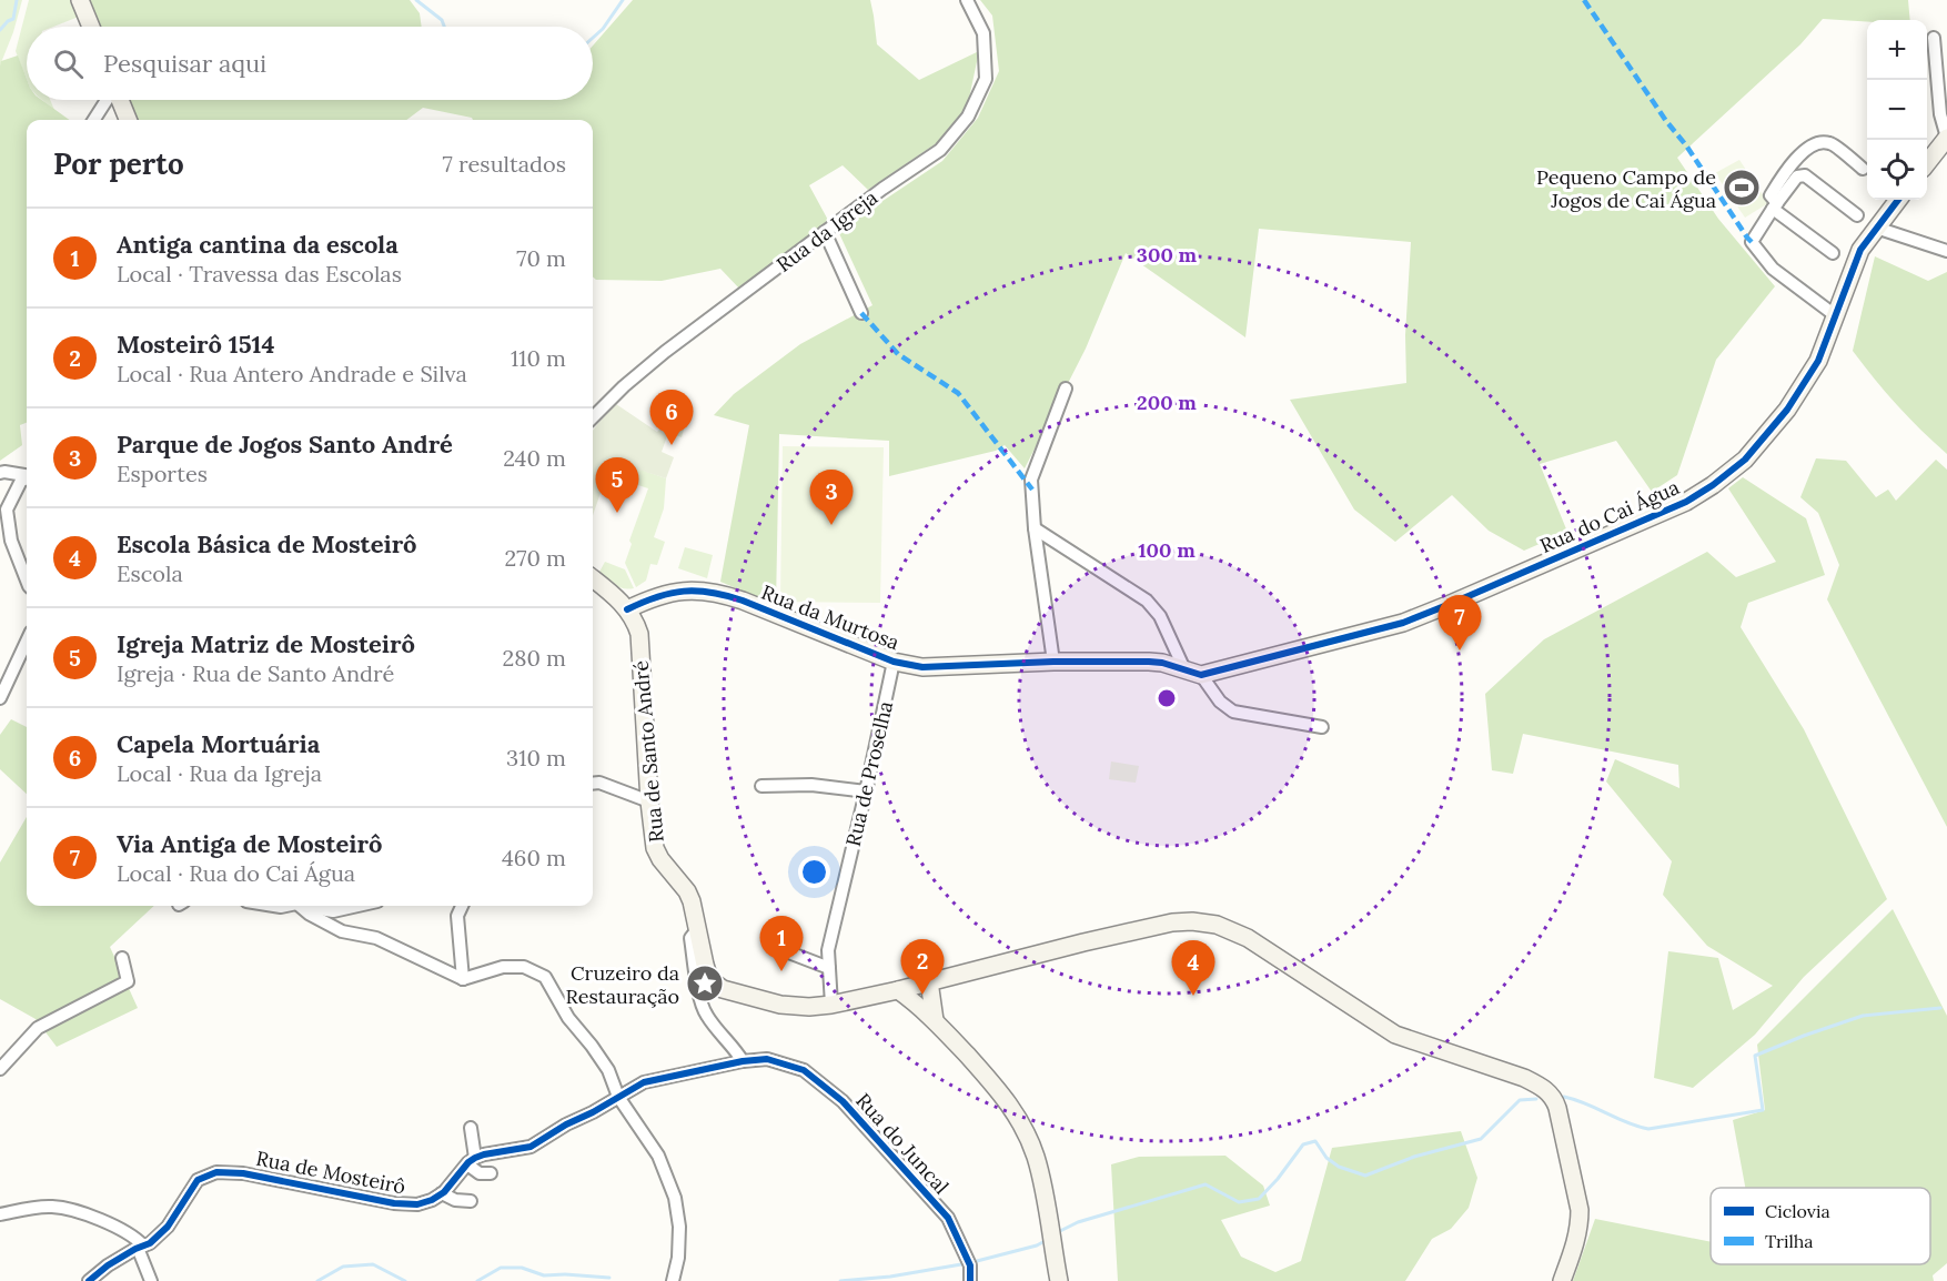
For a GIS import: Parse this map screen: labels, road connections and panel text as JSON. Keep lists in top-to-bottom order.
{
  "streets": {
    "street": [
      "Rua da Igreja",
      "Rua do Cai Água",
      "Rua da Murtosa",
      "Rua de Santo André",
      "Rua de Proselha",
      "Rua do Juncal",
      "Rua de Mosteirô"
    ]
  },
  "crossings": [
    ["Rua da Murtosa", "Rua de Santo André"],
    ["Rua da Murtosa", "Rua de Proselha"],
    ["Rua de Santo André", "Rua de Proselha"]
  ],
  "places": {
    "sports": ["Pequeno Campo de Jogos de Cai Água"],
    "place": ["Cruzeiro da Restauração"]
  },
  "legend": ["Ciclovia", "Trilha"],
  "page": {
    "map_buttons": ["+", "−"],
    "search": "Pesquisar aqui",
    "heading": ["Por perto", "7 resultados"],
    "list": [
      {
        "mark": "1",
        "name": "Antiga cantina da escola",
        "note": "Local · Travessa das Escolas",
        "value": "70 m"
      },
      {
        "mark": "2",
        "name": "Mosteirô 1514",
        "note": "Local · Rua Antero Andrade e Silva",
        "value": "110 m"
      },
      {
        "mark": "3",
        "name": "Parque de Jogos Santo André",
        "note": "Esportes",
        "value": "240 m"
      },
      {
        "mark": "4",
        "name": "Escola Básica de Mosteirô",
        "note": "Escola",
        "value": "270 m"
      },
      {
        "mark": "5",
        "name": "Igreja Matriz de Mosteirô",
        "note": "Igreja · Rua de Santo André",
        "value": "280 m"
      },
      {
        "mark": "6",
        "name": "Capela Mortuária",
        "note": "Local · Rua da Igreja",
        "value": "310 m"
      },
      {
        "mark": "7",
        "name": "Via Antiga de Mosteirô",
        "note": "Local · Rua do Cai Água",
        "value": "460 m"
      }
    ],
    "pins": [
      "6",
      "5",
      "3",
      "7",
      "1",
      "2",
      "4"
    ]
  },
  "rings": ["300 m", "200 m", "100 m"]
}
